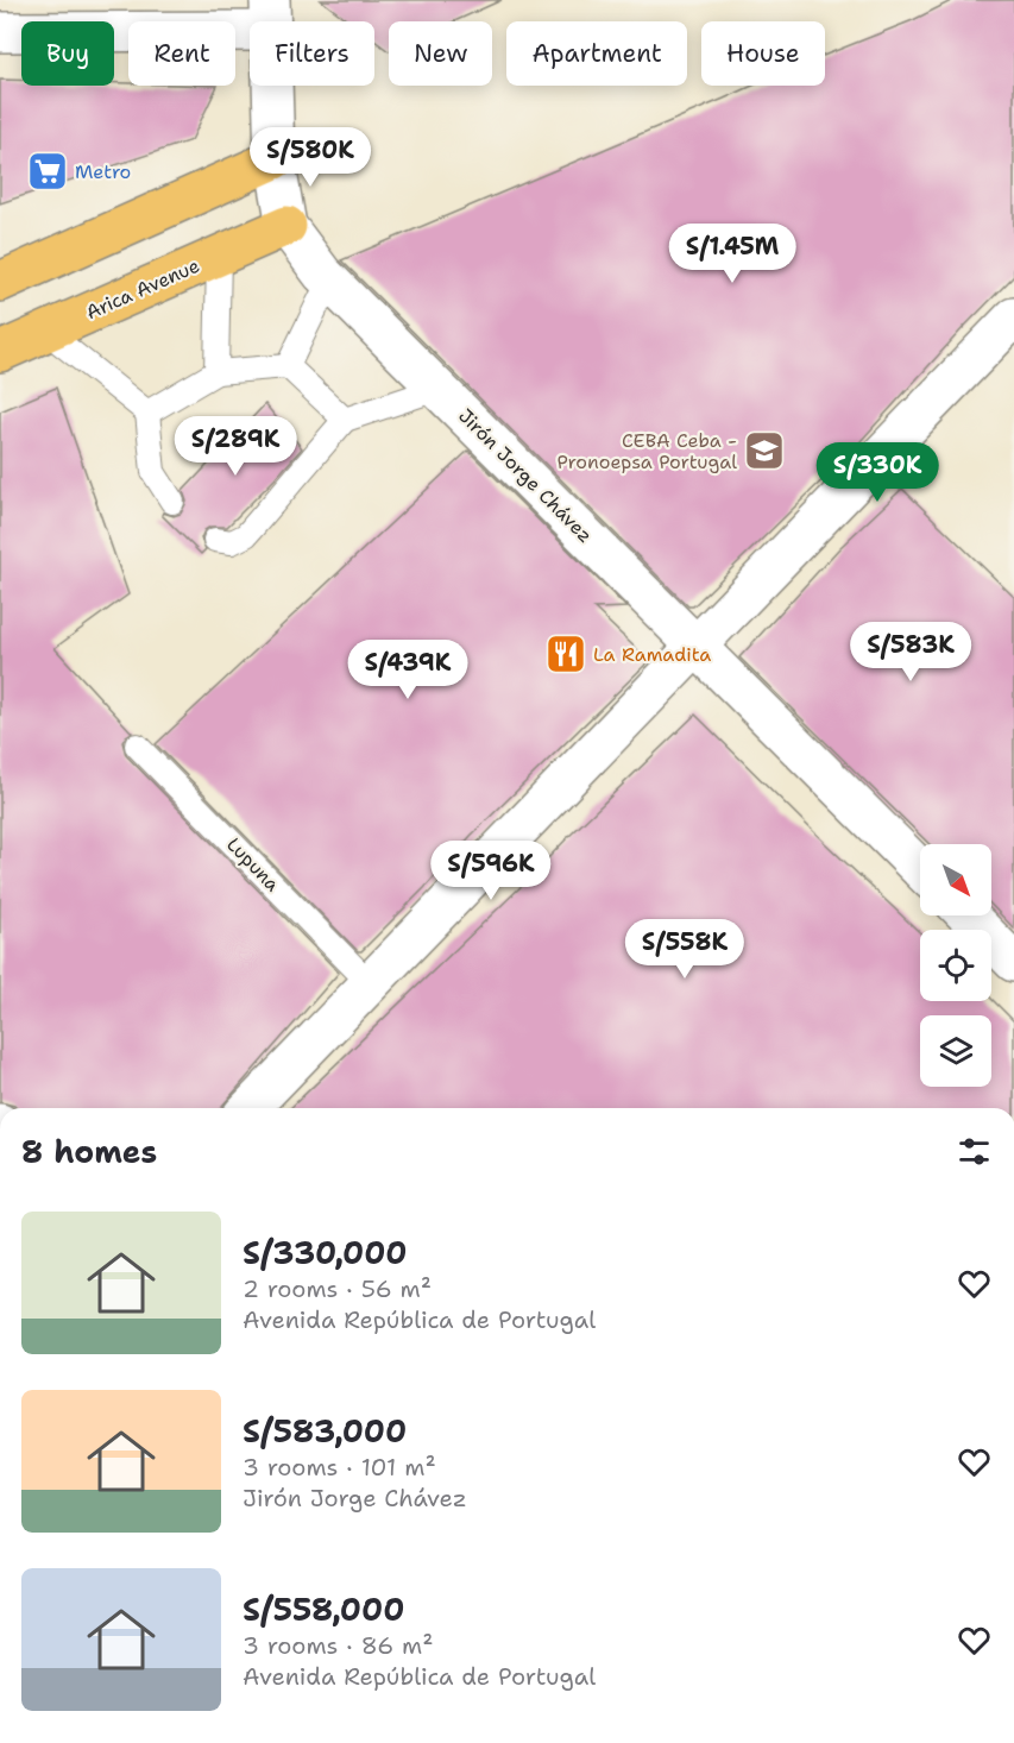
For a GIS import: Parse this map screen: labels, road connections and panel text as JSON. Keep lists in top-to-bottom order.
{
  "streets": {
    "main road": ["Arica Avenue"],
    "street": ["Jirón Jorge Chávez"],
    "lane": ["Lupuna"]
  },
  "crossings": [
    ["Arica Avenue", "Jirón Jorge Chávez"]
  ],
  "places": {
    "supermarket": ["Metro"],
    "school or university": ["CEBA Ceba - Pronoepsa Portugal"],
    "restaurant": ["La Ramadita"]
  },
  "north": "bottom right",
  "page": {
    "chip": [
      "Buy",
      "Rent",
      "Filters",
      "New",
      "Apartment",
      "House"
    ],
    "price": [
      "S/580K",
      "S/1.45M",
      "S/289K",
      "S/330K",
      "S/583K",
      "S/439K",
      "S/596K",
      "S/558K"
    ],
    "heading": "8 homes",
    "list": [
      {
        "name": "S/330,000",
        "note": "2 rooms · 56 m² · Avenida República de Portugal"
      },
      {
        "name": "S/583,000",
        "note": "3 rooms · 101 m² · Jirón Jorge Chávez"
      },
      {
        "name": "S/558,000",
        "note": "3 rooms · 86 m² · Avenida República de Portugal"
      }
    ]
  }
}
